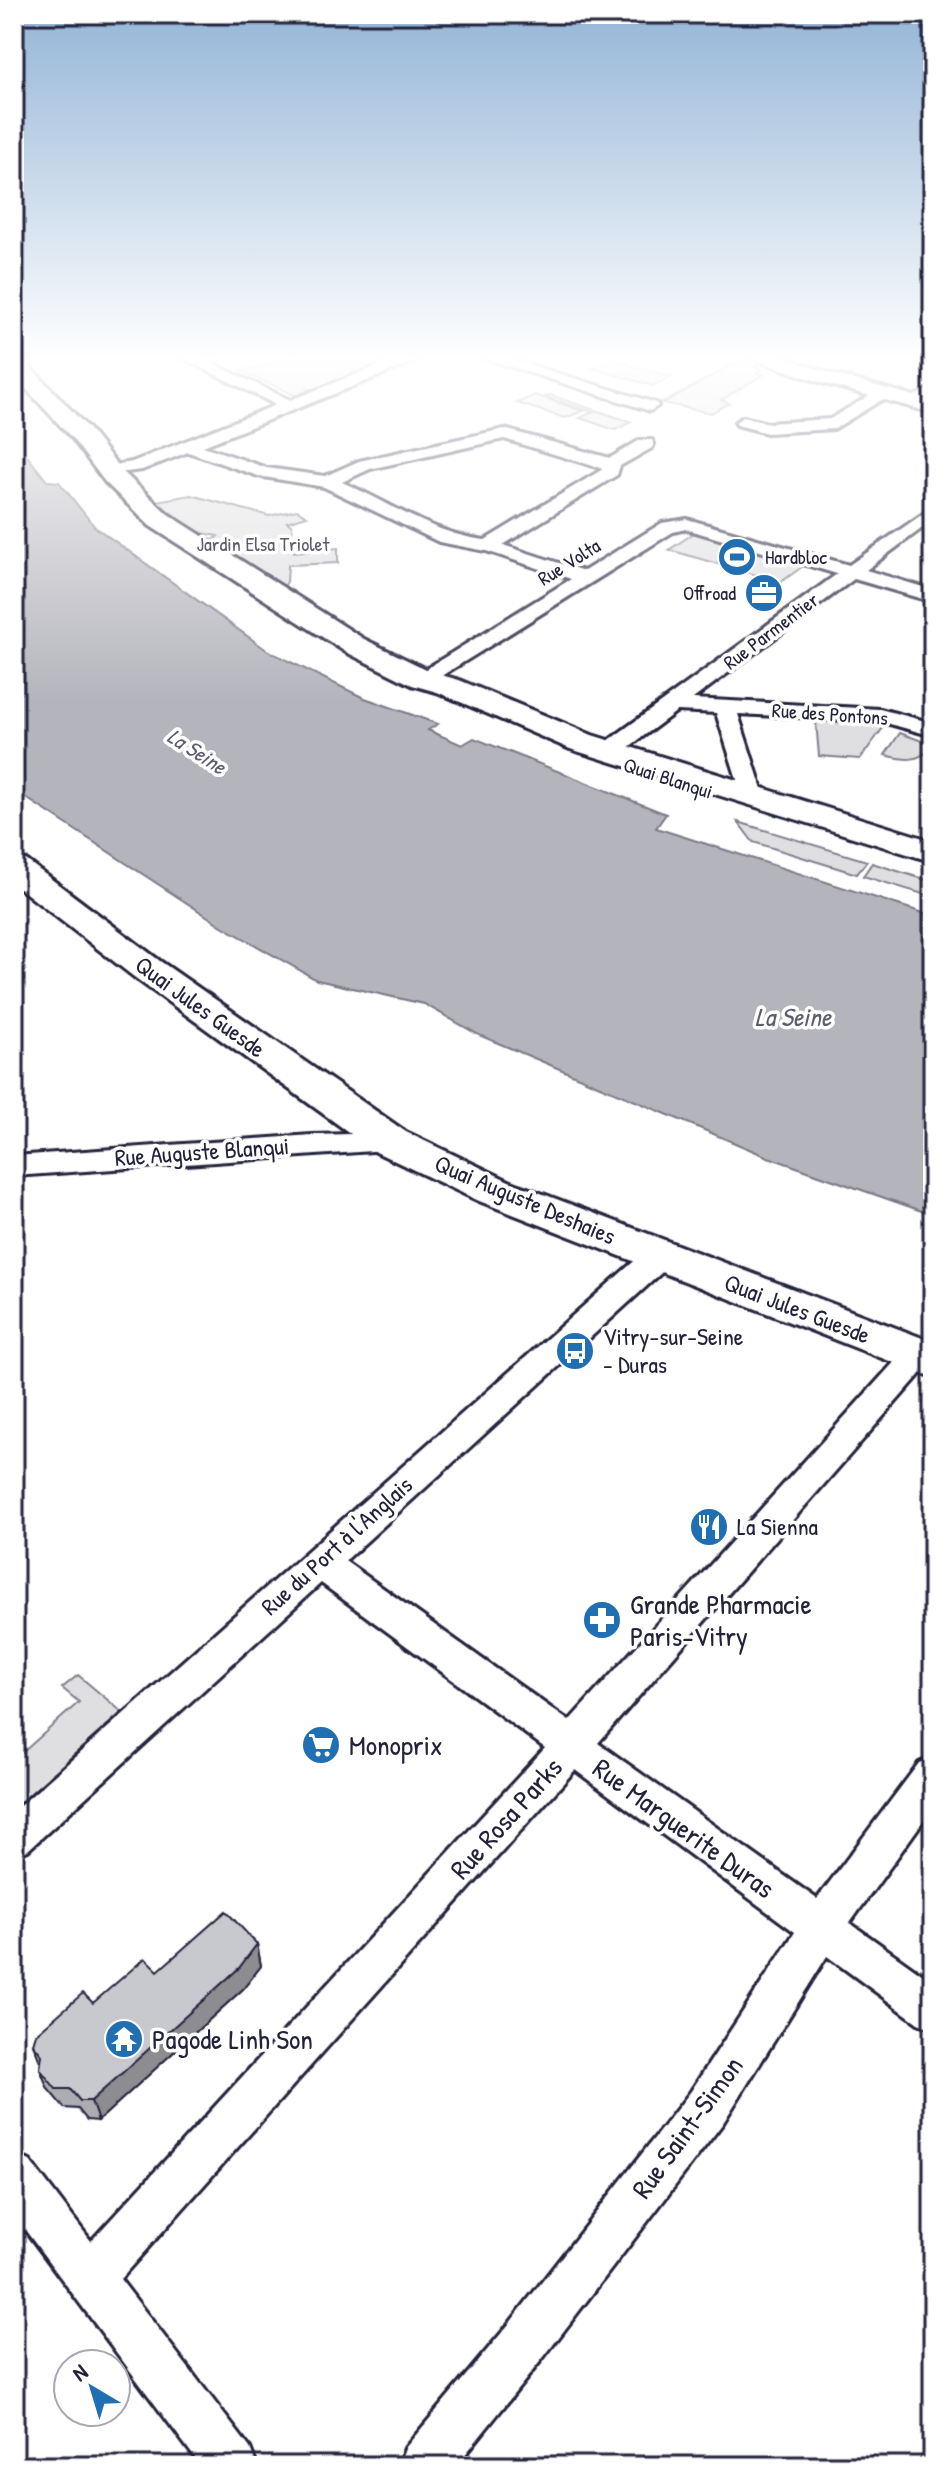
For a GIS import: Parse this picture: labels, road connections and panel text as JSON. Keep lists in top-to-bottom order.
{
  "streets": {
    "main road": ["Quai Blanqui", "Quai Jules Guesde", "Quai Auguste Deshaies"],
    "street": [
      "Rue Volta",
      "Rue Parmentier",
      "Rue des Pontons",
      "Rue Auguste Blanqui",
      "Rue du Port à l'Anglais",
      "Rue Rosa Parks",
      "Rue Marguerite Duras",
      "Rue Saint-Simon"
    ]
  },
  "crossings": [
    ["Rue Volta", "Rue Parmentier"],
    ["Rue Volta", "Quai Blanqui"],
    ["Rue Parmentier", "Rue des Pontons"],
    ["Rue Parmentier", "Quai Blanqui"],
    ["Quai Jules Guesde", "Rue Auguste Blanqui"],
    ["Quai Jules Guesde", "Quai Auguste Deshaies"],
    ["Quai Jules Guesde", "Rue du Port à l'Anglais"],
    ["Quai Jules Guesde", "Rue Rosa Parks"],
    ["Rue Auguste Blanqui", "Quai Auguste Deshaies"],
    ["Quai Auguste Deshaies", "Rue du Port à l'Anglais"],
    ["Rue du Port à l'Anglais", "Rue Marguerite Duras"],
    ["Rue Rosa Parks", "Rue Marguerite Duras"],
    ["Rue Marguerite Duras", "Rue Saint-Simon"]
  ],
  "water": ["La Seine"],
  "parks": ["Jardin Elsa Triolet"],
  "places": {
    "sports": ["Hardbloc"],
    "office": ["Offroad"],
    "bus stop": ["Vitry-sur-Seine - Duras"],
    "restaurant": ["La Sienna"],
    "pharmacy": ["Grande Pharmacie Paris-Vitry"],
    "supermarket": ["Monoprix"],
    "temple": ["Pagode Linh Son"]
  },
  "north": "top left"
}
